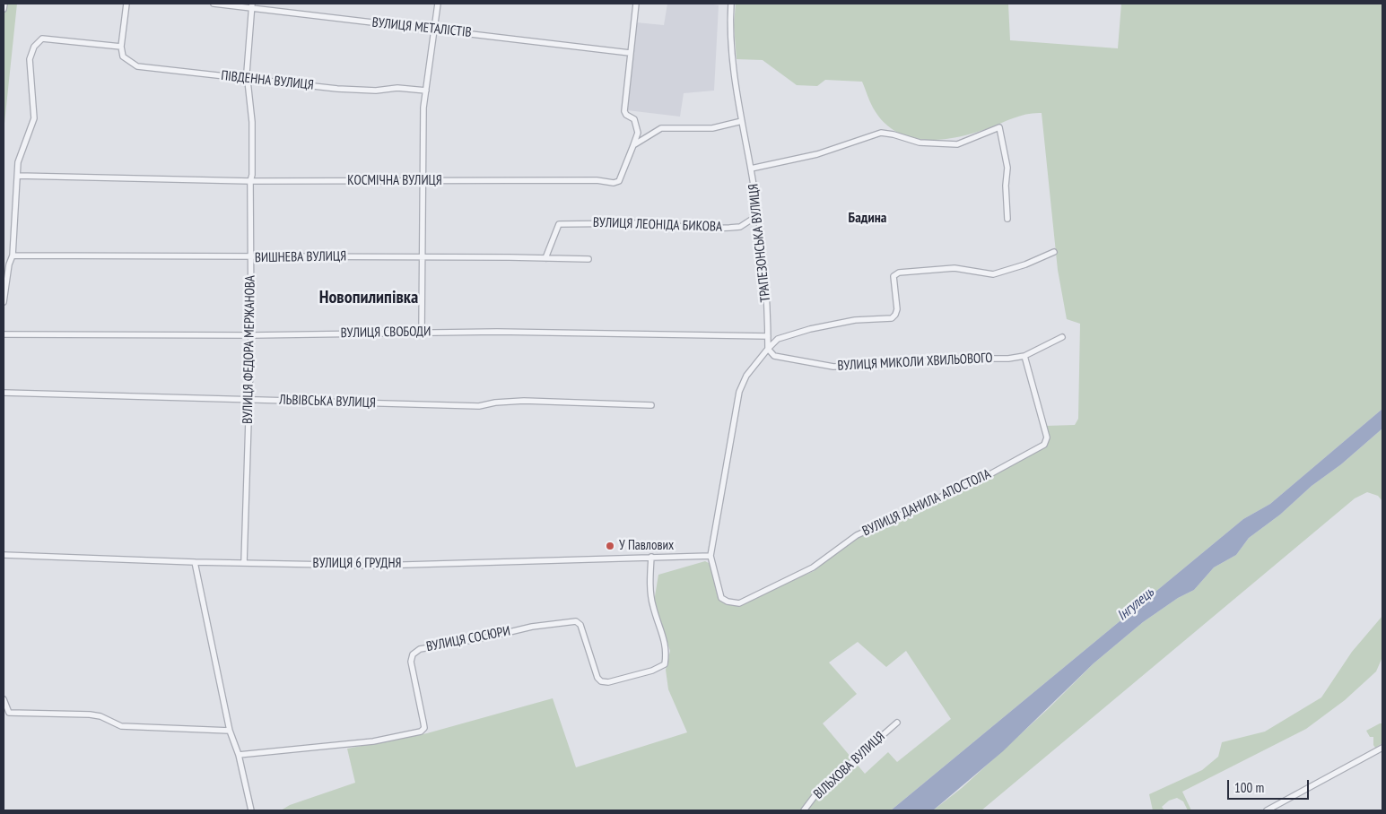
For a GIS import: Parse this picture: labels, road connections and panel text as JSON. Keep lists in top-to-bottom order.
{
  "streets": {
    "street": [
      "ВУЛИЦЯ МЕТАЛІСТІВ",
      "ПІВДЕННА ВУЛИЦЯ",
      "КОСМІЧНА ВУЛИЦЯ",
      "ВУЛИЦЯ ЛЕОНІДА БИКОВА",
      "ТРАПЕЗОНСЬКА ВУЛИЦЯ",
      "ВИШНЕВА ВУЛИЦЯ",
      "ВУЛИЦЯ СВОБОДИ",
      "ВУЛИЦЯ ФЕДОРА МЕРЖАНОВА",
      "ВУЛИЦЯ МИКОЛИ ХВИЛЬОВОГО",
      "ЛЬВІВСЬКА ВУЛИЦЯ",
      "ВУЛИЦЯ ДАНИЛА АПОСТОЛА",
      "ВУЛИЦЯ 6 ГРУДНЯ",
      "ВУЛИЦЯ СОСЮРИ",
      "ВІЛЬХОВА ВУЛИЦЯ"
    ]
  },
  "crossings": [
    ["ВУЛИЦЯ МЕТАЛІСТІВ", "КОСМІЧНА ВУЛИЦЯ"],
    ["ВУЛИЦЯ МЕТАЛІСТІВ", "ВУЛИЦЯ ФЕДОРА МЕРЖАНОВА"],
    ["ПІВДЕННА ВУЛИЦЯ", "ВУЛИЦЯ ФЕДОРА МЕРЖАНОВА"],
    ["КОСМІЧНА ВУЛИЦЯ", "ВУЛИЦЯ ФЕДОРА МЕРЖАНОВА"],
    ["ВУЛИЦЯ ЛЕОНІДА БИКОВА", "ТРАПЕЗОНСЬКА ВУЛИЦЯ"],
    ["ВУЛИЦЯ ЛЕОНІДА БИКОВА", "ВИШНЕВА ВУЛИЦЯ"],
    ["ТРАПЕЗОНСЬКА ВУЛИЦЯ", "ВУЛИЦЯ СВОБОДИ"],
    ["ТРАПЕЗОНСЬКА ВУЛИЦЯ", "ВУЛИЦЯ МИКОЛИ ХВИЛЬОВОГО"],
    ["ВИШНЕВА ВУЛИЦЯ", "ВУЛИЦЯ ФЕДОРА МЕРЖАНОВА"],
    ["ВУЛИЦЯ СВОБОДИ", "ВУЛИЦЯ ФЕДОРА МЕРЖАНОВА"],
    ["ВУЛИЦЯ ФЕДОРА МЕРЖАНОВА", "ЛЬВІВСЬКА ВУЛИЦЯ"],
    ["ВУЛИЦЯ ФЕДОРА МЕРЖАНОВА", "ВУЛИЦЯ 6 ГРУДНЯ"],
    ["ВУЛИЦЯ МИКОЛИ ХВИЛЬОВОГО", "ВУЛИЦЯ ДАНИЛА АПОСТОЛА"],
    ["ВУЛИЦЯ ДАНИЛА АПОСТОЛА", "ВУЛИЦЯ 6 ГРУДНЯ"],
    ["ВУЛИЦЯ 6 ГРУДНЯ", "ВУЛИЦЯ СОСЮРИ"]
  ],
  "districts": ["Бадина", "Новопилипівка"],
  "water": ["Інгулець"],
  "places": ["У Павлових"],
  "scale_bar": "100 m"
}
